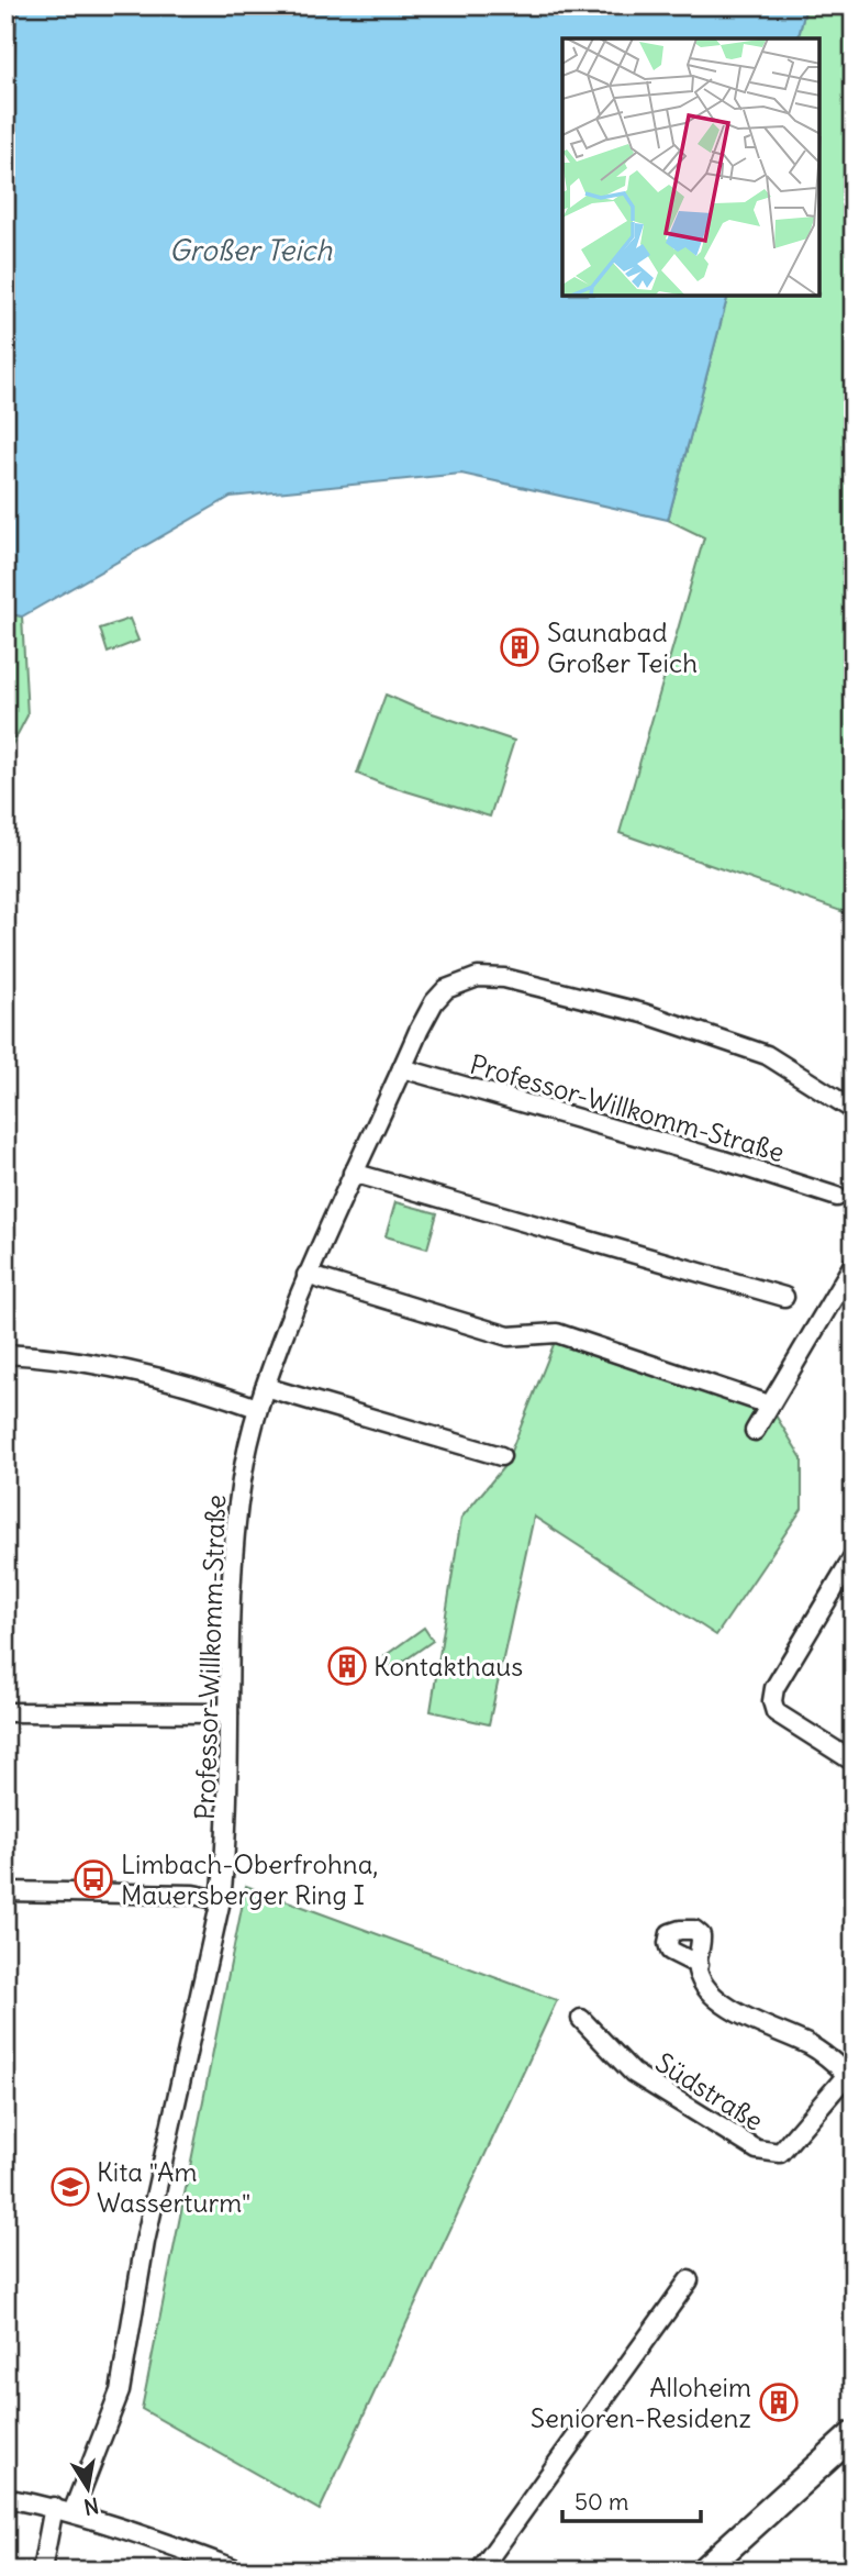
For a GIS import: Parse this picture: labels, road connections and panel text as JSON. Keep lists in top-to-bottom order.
{
  "streets": {
    "street": ["Professor-Willkomm-Straße", "Südstraße"]
  },
  "water": ["Großer Teich"],
  "places": {
    "building": ["Saunabad Großer Teich", "Kontakthaus", "Alloheim Senioren-Residenz"],
    "bus stop": ["Limbach-Oberfrohna, Mauersberger Ring I"],
    "school or university": ["Kita \"Am Wasserturm\""]
  },
  "scale_bar": "50 m",
  "north": "bottom"
}
